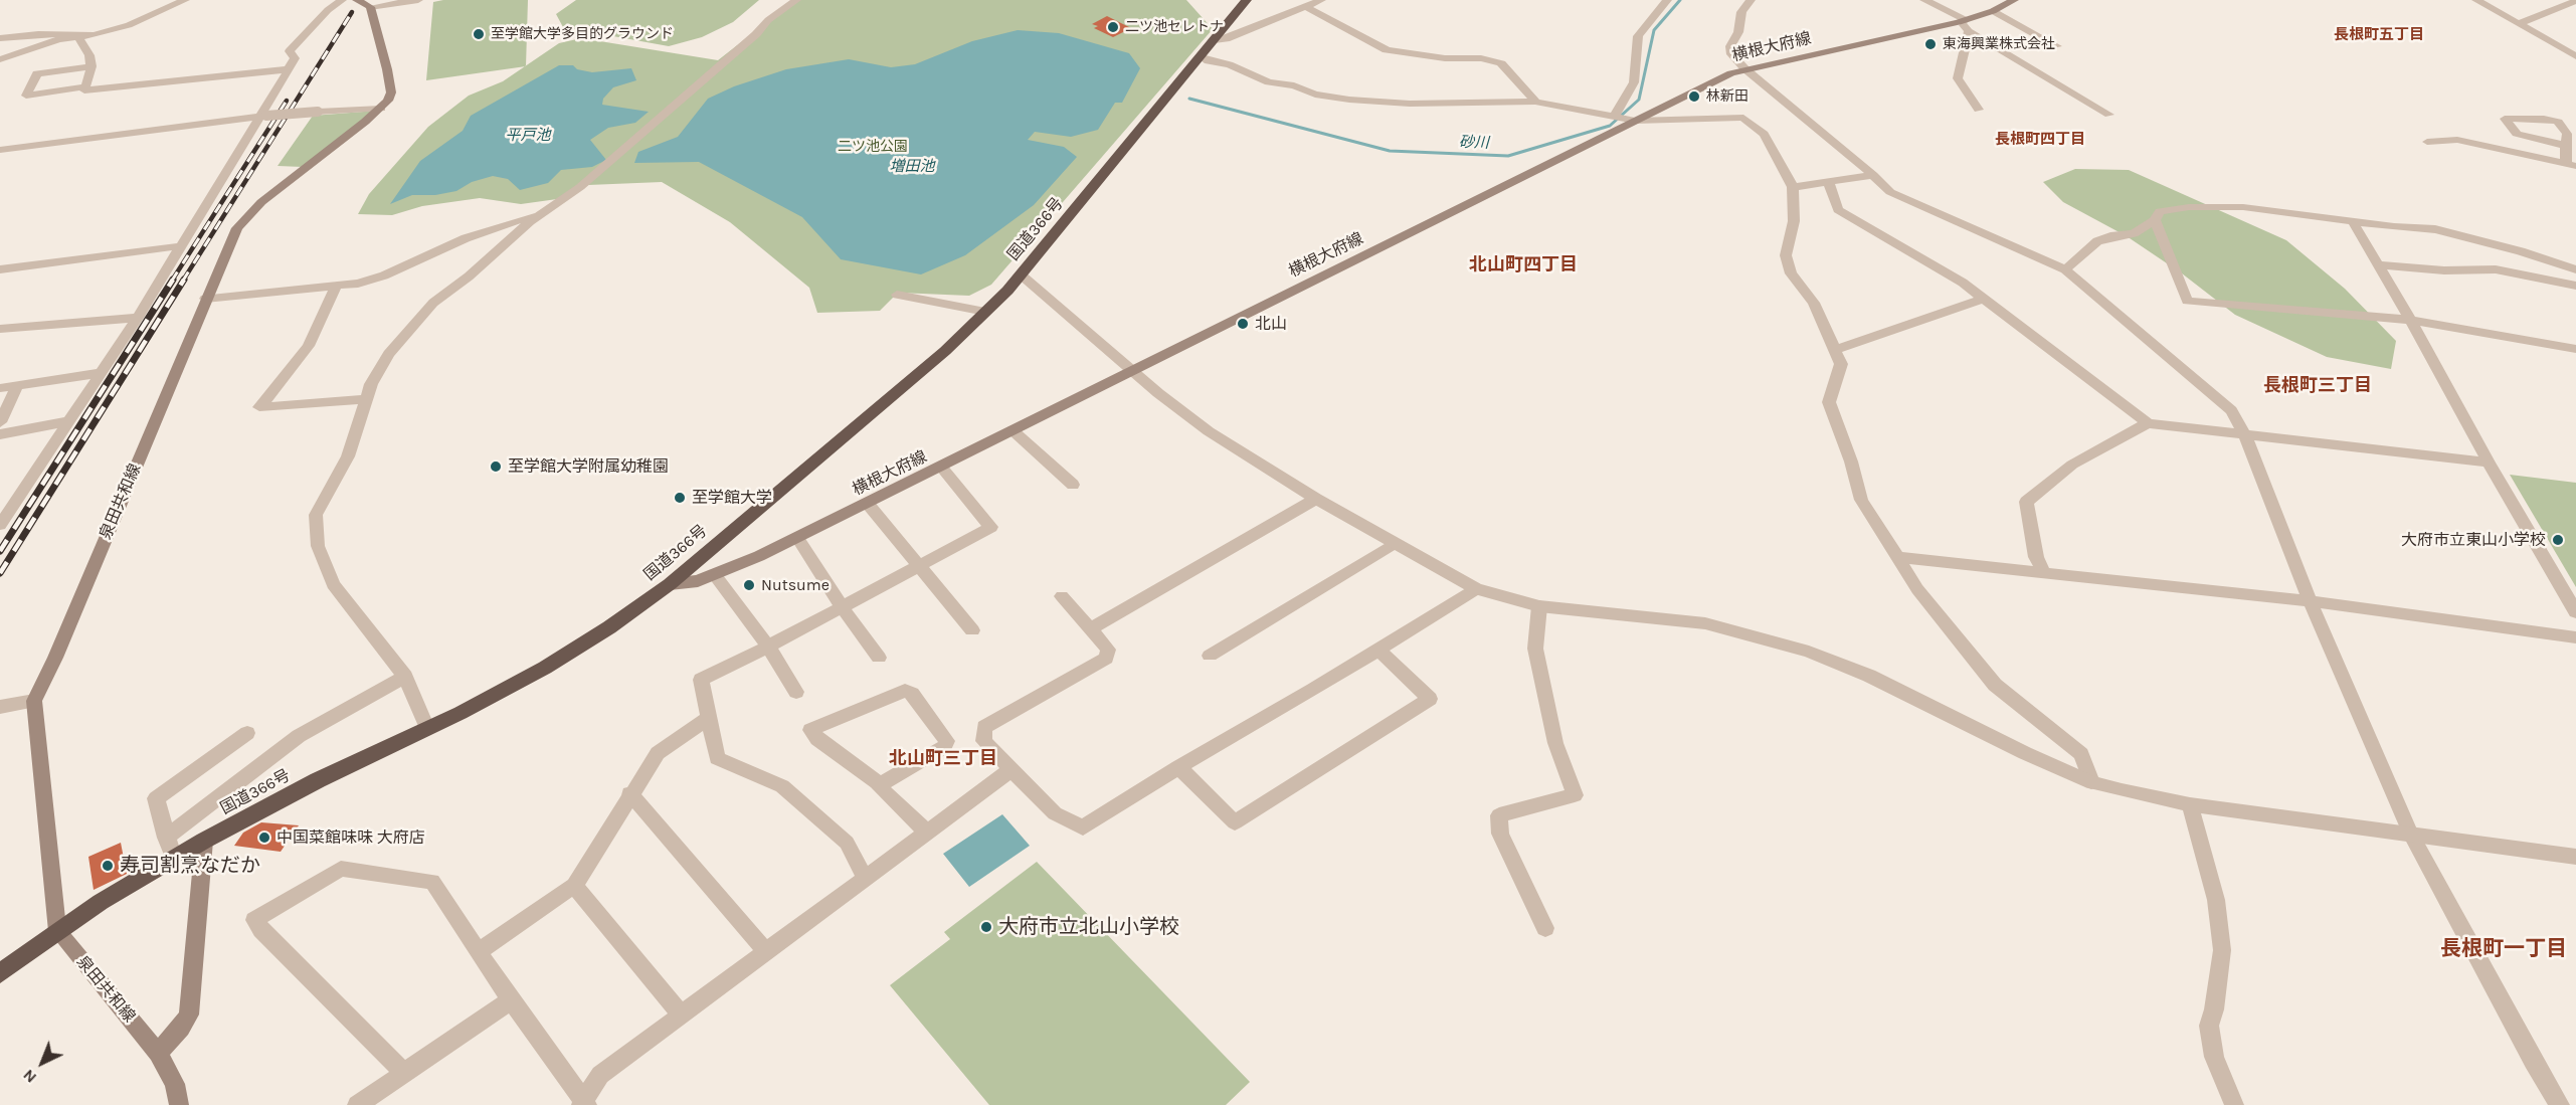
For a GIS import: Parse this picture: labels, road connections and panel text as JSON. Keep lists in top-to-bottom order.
{
  "streets": {
    "highway": ["国道366号"],
    "main road": ["横根大府線", "泉田共和線"]
  },
  "crossings": [
    ["横根大府線", "国道366号"],
    ["国道366号", "泉田共和線"]
  ],
  "districts": [
    "長根町五丁目",
    "長根町四丁目",
    "北山町四丁目",
    "長根町三丁目",
    "北山町三丁目",
    "長根町一丁目"
  ],
  "water": ["平戸池", "砂川", "増田池"],
  "parks": ["二ツ池公園"],
  "places": [
    "二ツ池セレトナ",
    "至学館大学多目的グラウンド",
    "東海興業株式会社",
    "林新田",
    "北山",
    "至学館大学附属幼稚園",
    "至学館大学",
    "大府市立東山小学校",
    "Nutsume",
    "中国菜館味味 大府店",
    "寿司割烹なだか",
    "大府市立北山小学校"
  ],
  "north": "bottom left"
}
